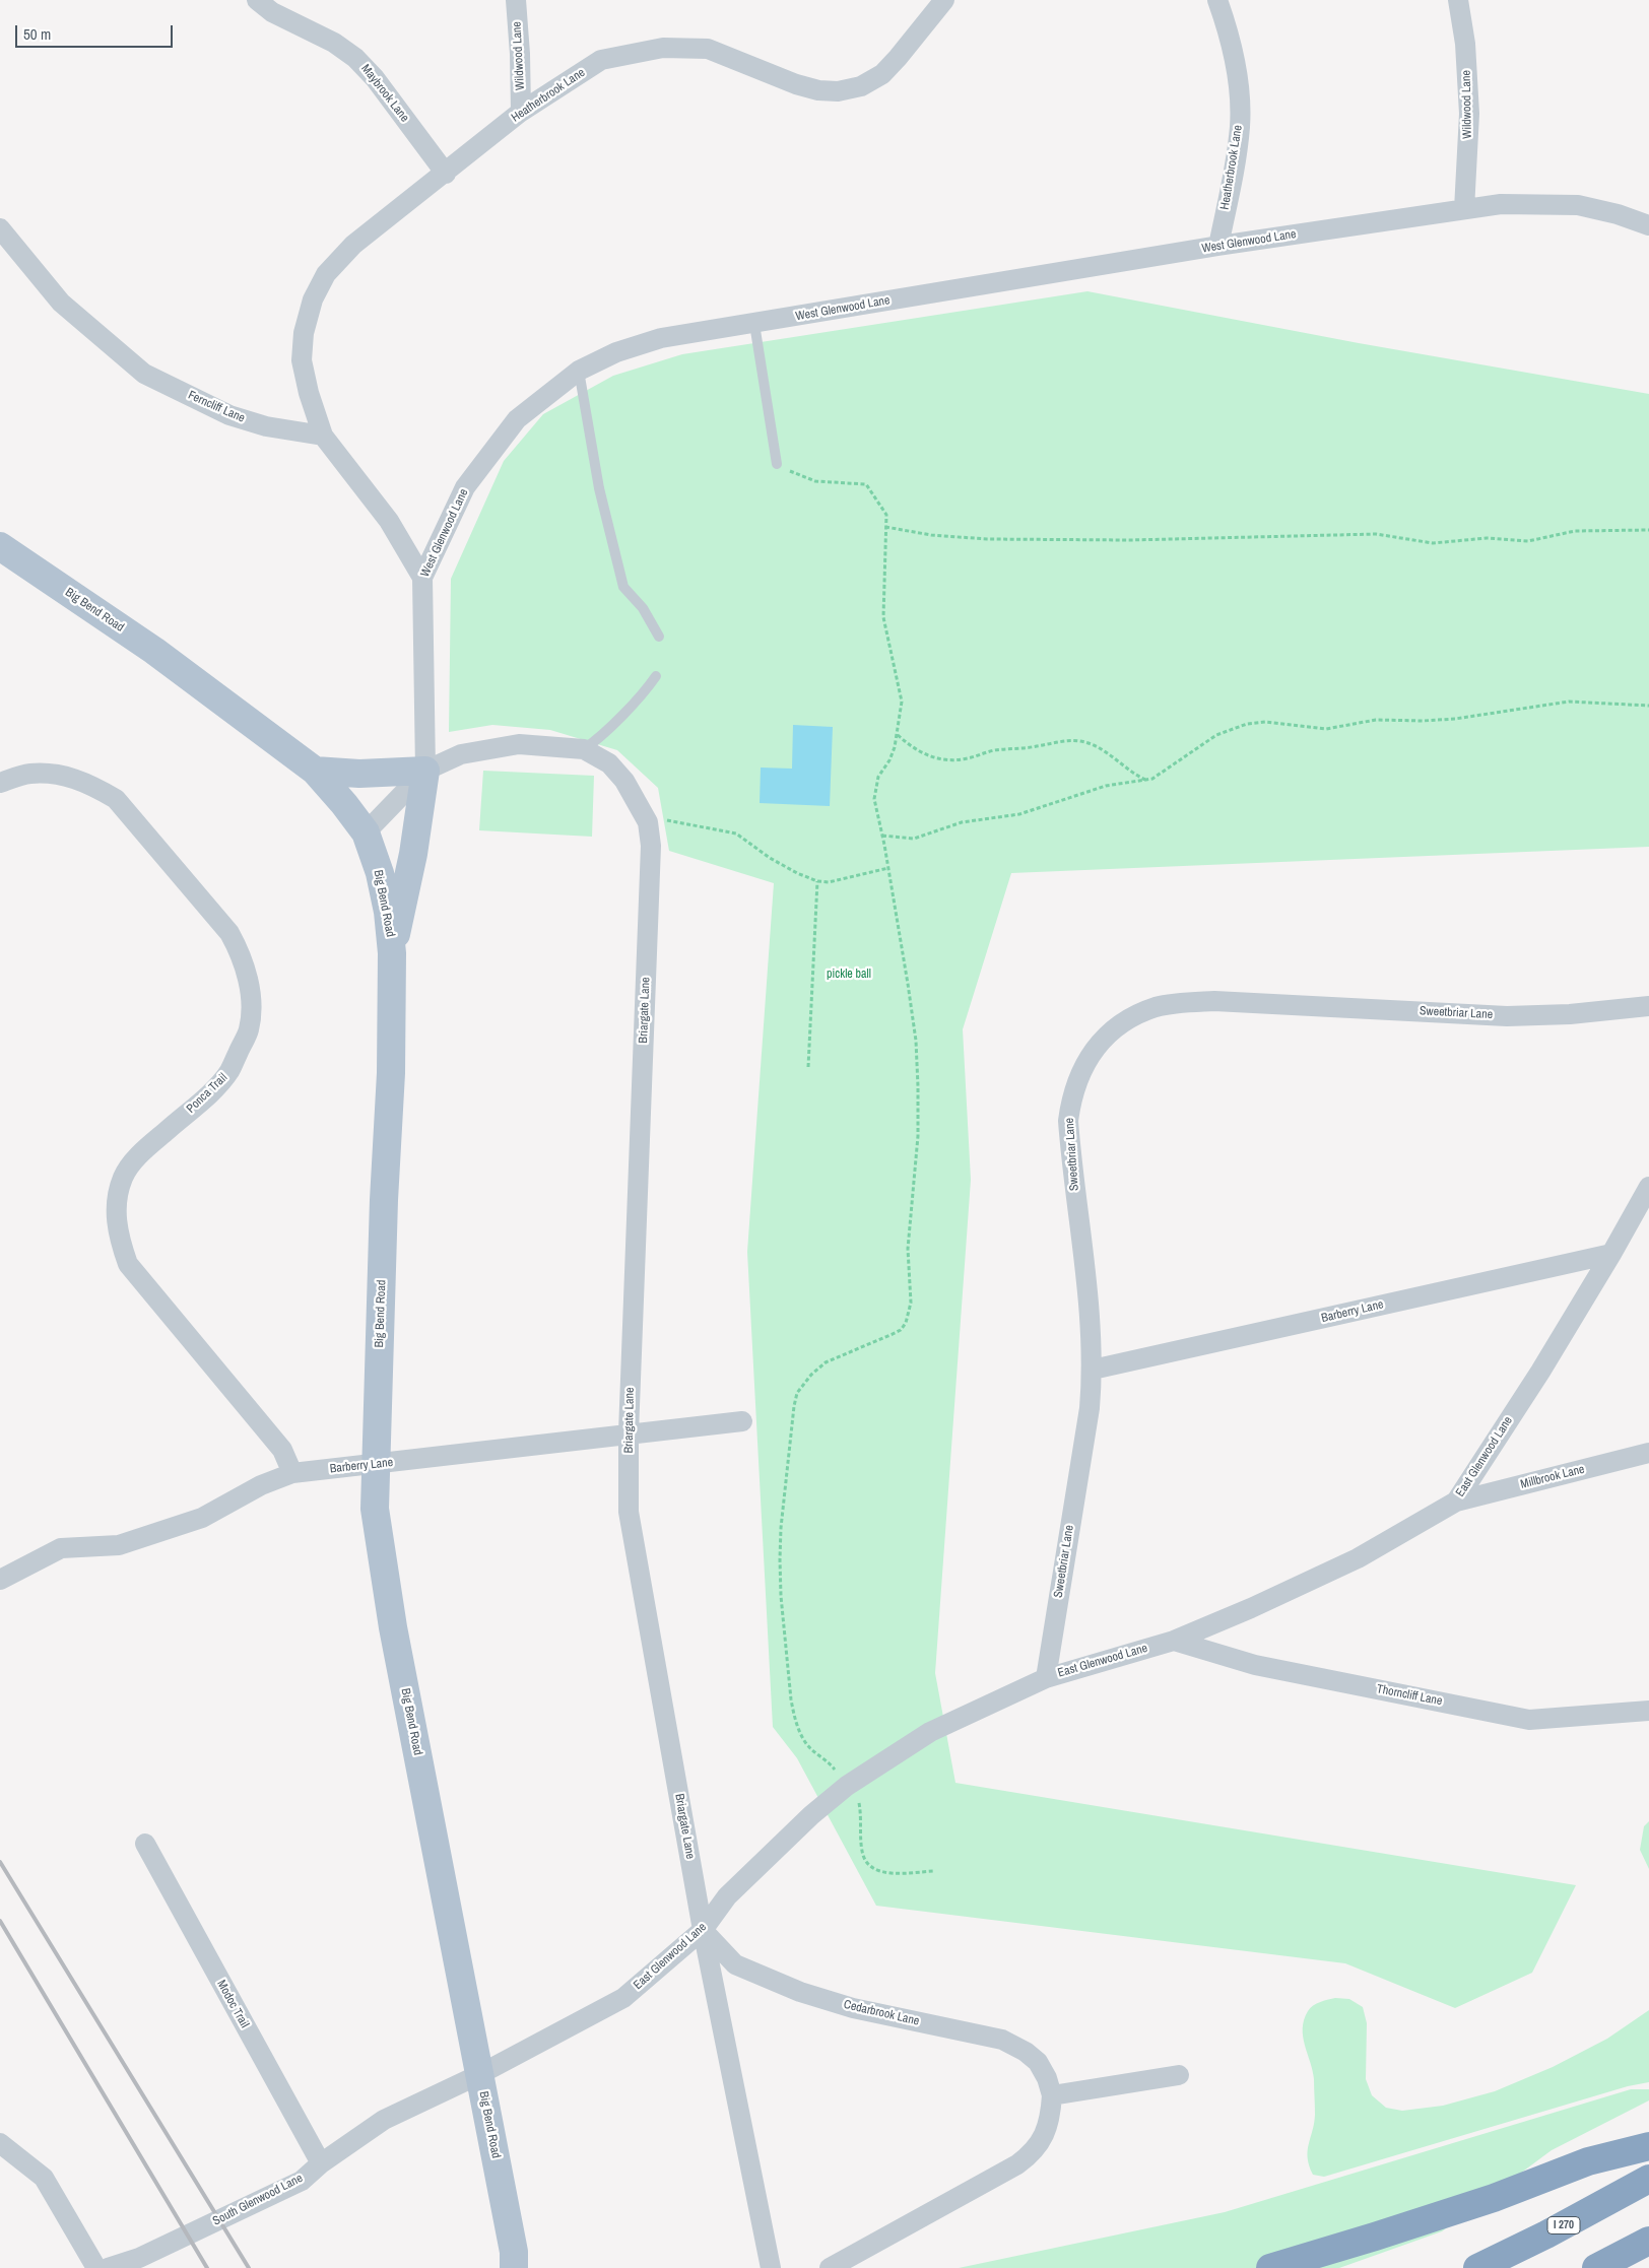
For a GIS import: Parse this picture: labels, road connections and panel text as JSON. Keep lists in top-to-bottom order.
{
  "streets": {
    "highway": ["I 270"],
    "main road": ["Big Bend Road"],
    "street": [
      "Wildwood Lane",
      "Maybrook Lane",
      "Heatherbrook Lane",
      "West Glenwood Lane",
      "Ferncliff Lane",
      "Briargate Lane",
      "Sweetbriar Lane",
      "Ponca Trail",
      "Barberry Lane",
      "East Glenwood Lane",
      "Millbrook Lane",
      "Thorncliff Lane",
      "Modoc Trail",
      "Cedarbrook Lane",
      "South Glenwood Lane"
    ]
  },
  "crossings": [
    ["Wildwood Lane", "Heatherbrook Lane"],
    ["Wildwood Lane", "West Glenwood Lane"],
    ["Maybrook Lane", "Heatherbrook Lane"],
    ["Heatherbrook Lane", "West Glenwood Lane"],
    ["Heatherbrook Lane", "Ferncliff Lane"],
    ["West Glenwood Lane", "Briargate Lane"],
    ["Big Bend Road", "Barberry Lane"],
    ["Big Bend Road", "East Glenwood Lane"],
    ["Big Bend Road", "South Glenwood Lane"],
    ["Briargate Lane", "Barberry Lane"],
    ["Briargate Lane", "East Glenwood Lane"],
    ["Briargate Lane", "Cedarbrook Lane"],
    ["Sweetbriar Lane", "Barberry Lane"],
    ["Sweetbriar Lane", "East Glenwood Lane"],
    ["Ponca Trail", "Barberry Lane"],
    ["Barberry Lane", "East Glenwood Lane"],
    ["East Glenwood Lane", "Millbrook Lane"],
    ["East Glenwood Lane", "Thorncliff Lane"],
    ["East Glenwood Lane", "Cedarbrook Lane"],
    ["East Glenwood Lane", "South Glenwood Lane"],
    ["Modoc Trail", "South Glenwood Lane"]
  ],
  "parks": ["pickle ball"],
  "scale_bar": "50 m"
}
